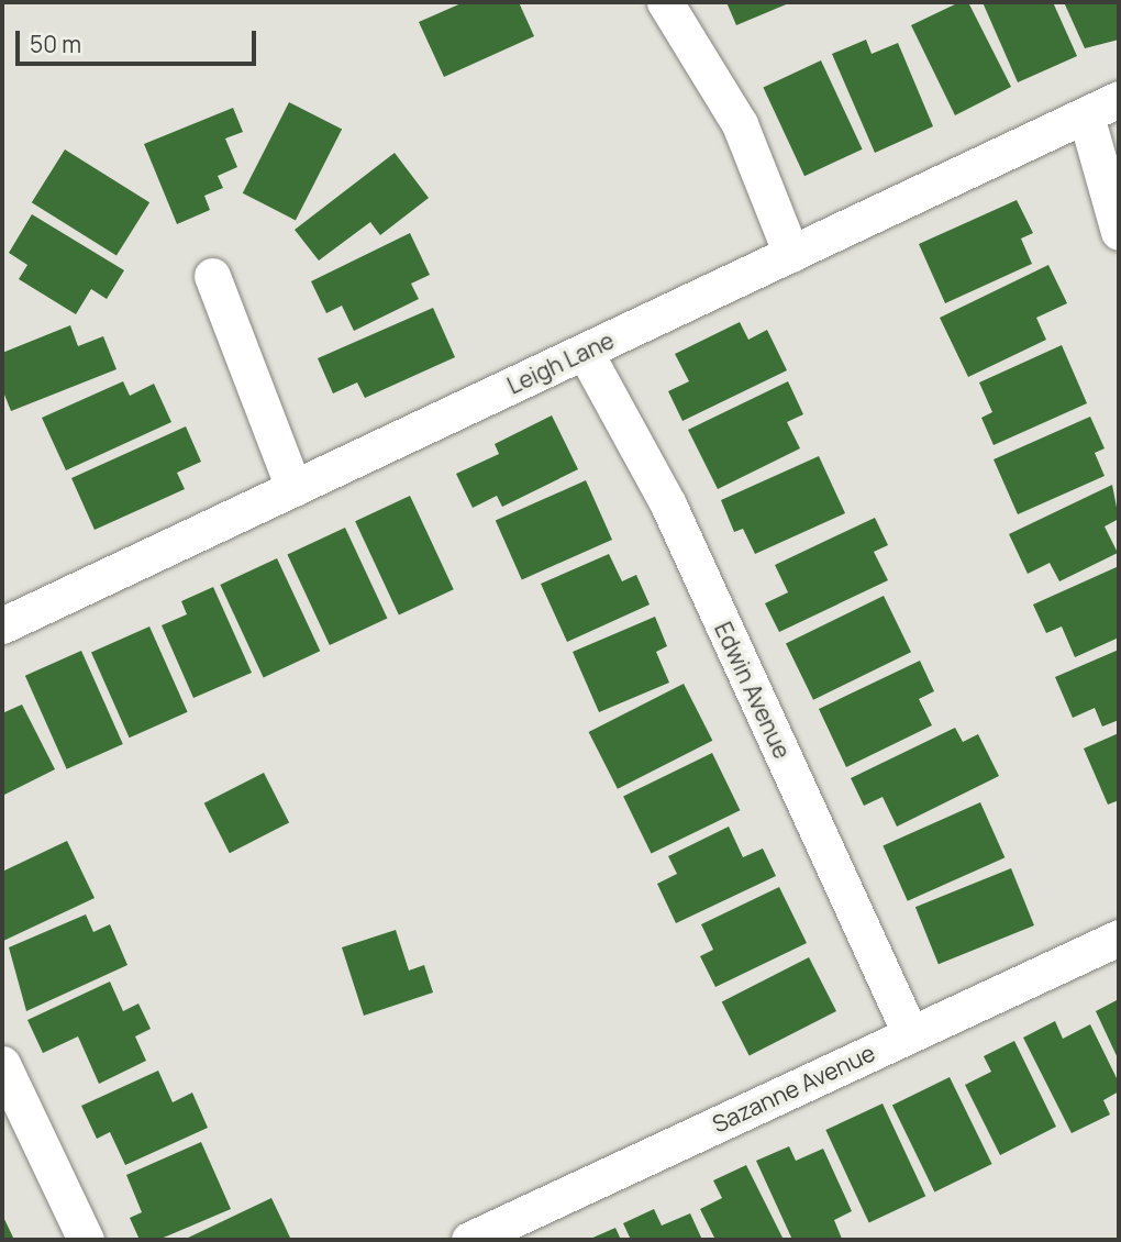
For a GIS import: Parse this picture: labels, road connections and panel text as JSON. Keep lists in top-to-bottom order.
{
  "streets": {
    "street": ["Leigh Lane", "Edwin Avenue", "Sazanne Avenue"]
  },
  "crossings": [
    ["Leigh Lane", "Edwin Avenue"],
    ["Edwin Avenue", "Sazanne Avenue"]
  ],
  "scale_bar": "50 m"
}
